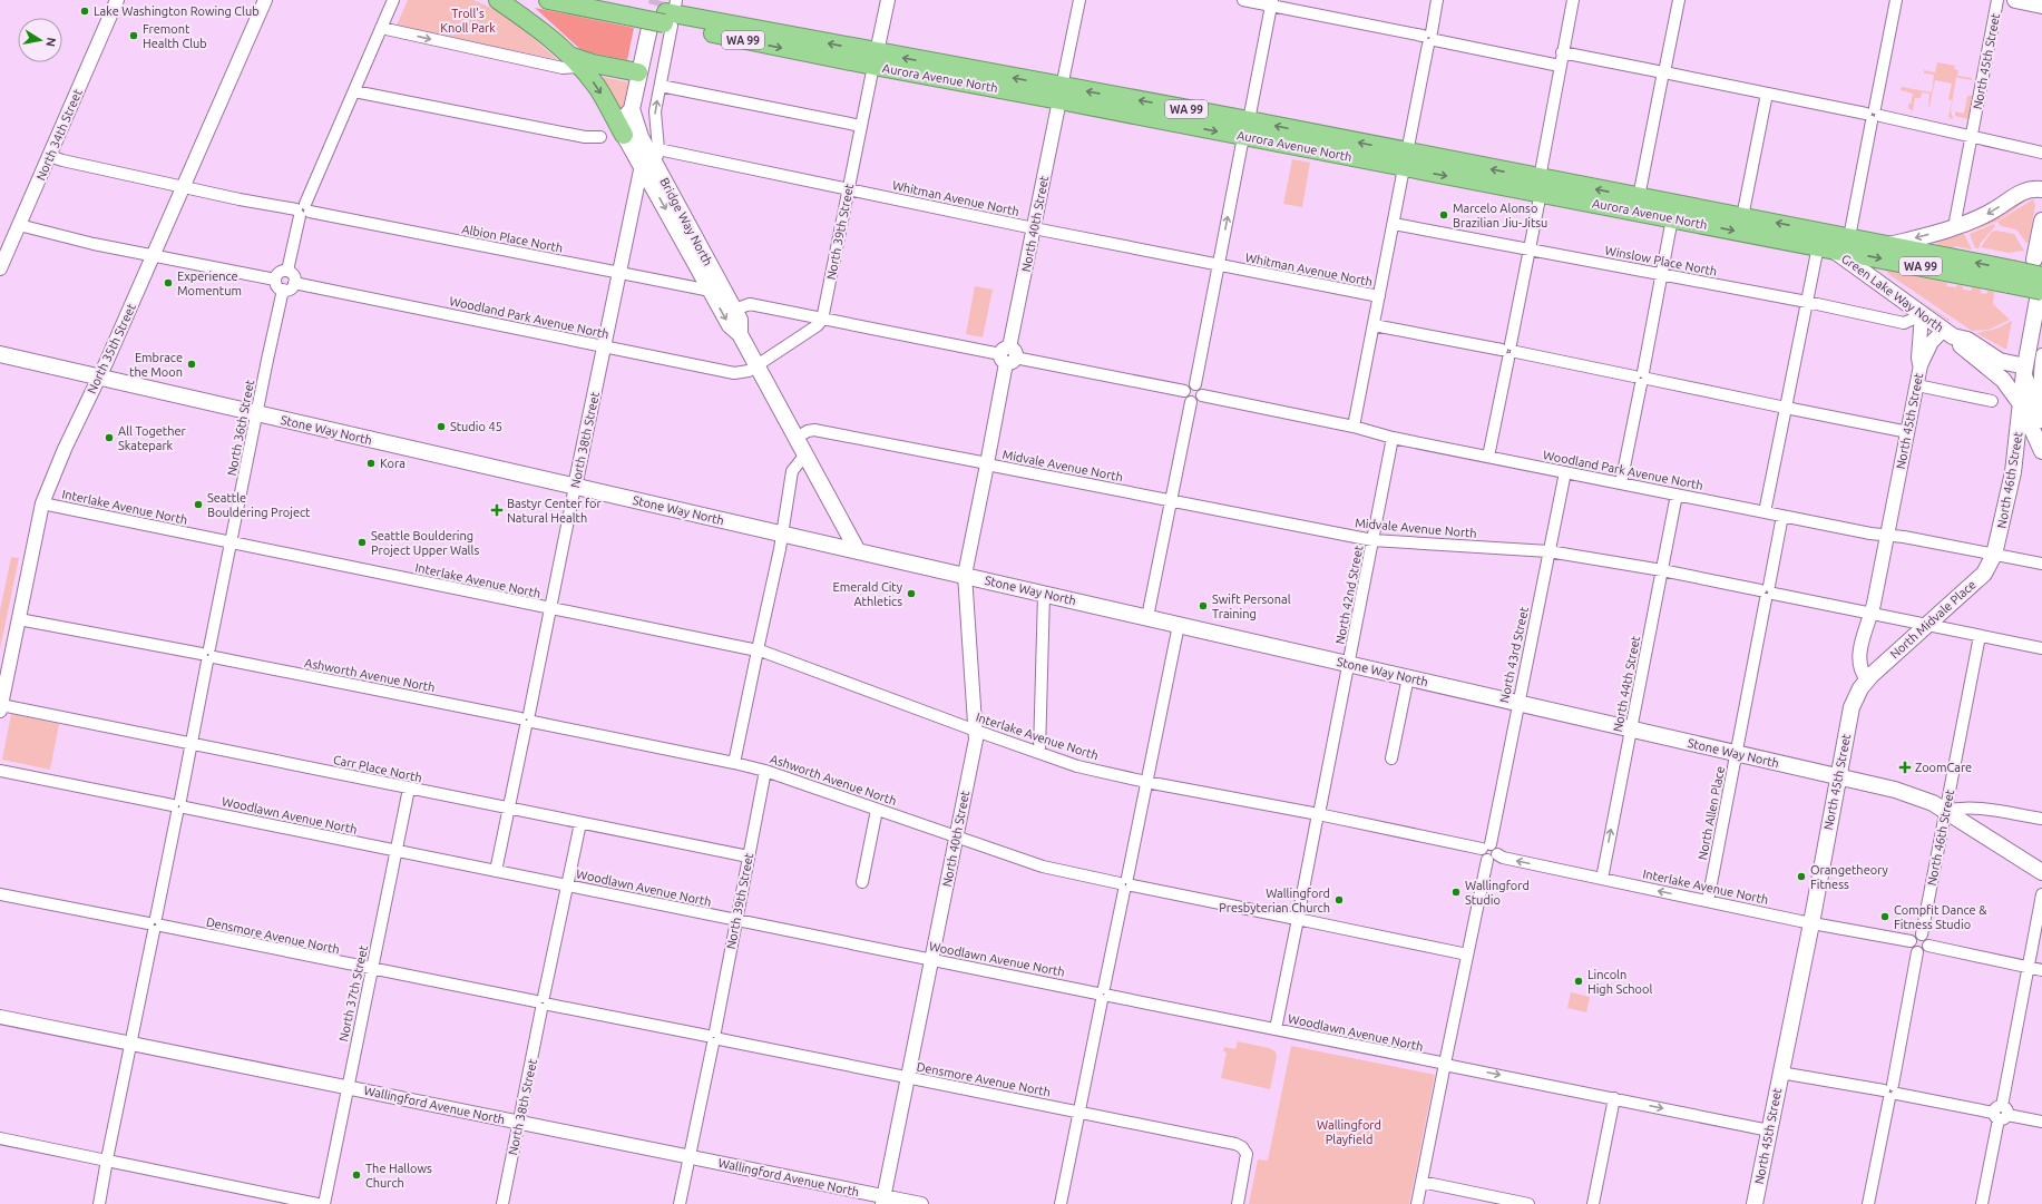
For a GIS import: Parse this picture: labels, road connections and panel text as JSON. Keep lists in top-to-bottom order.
{
  "streets": {
    "highway": ["WA 99", "Aurora Avenue North"],
    "main road": [
      "North 45th Street",
      "Bridge Way North",
      "Green Lake Way North",
      "Stone Way North",
      "North 46th Street",
      "North Midvale Place"
    ],
    "street": [
      "North 34th Street",
      "Whitman Avenue North",
      "North 40th Street",
      "North 39th Street",
      "Albion Place North",
      "Winslow Place North",
      "Woodland Park Avenue North",
      "North 35th Street",
      "North 36th Street",
      "North 38th Street",
      "Midvale Avenue North",
      "Interlake Avenue North",
      "North 42nd Street",
      "North 43rd Street",
      "Ashworth Avenue North",
      "North 44th Street",
      "Carr Place North",
      "North Allen Place",
      "Woodlawn Avenue North",
      "Densmore Avenue North",
      "North 37th Street",
      "Wallingford Avenue North"
    ]
  },
  "crossings": [
    ["North 45th Street", "Winslow Place North"],
    ["North 45th Street", "Green Lake Way North"],
    ["North 45th Street", "Woodland Park Avenue North"],
    ["North 45th Street", "Stone Way North"],
    ["North 45th Street", "Midvale Avenue North"],
    ["North 45th Street", "Interlake Avenue North"],
    ["North 45th Street", "North Midvale Place"],
    ["North 45th Street", "Woodlawn Avenue North"],
    ["Aurora Avenue North", "North 40th Street"],
    ["Aurora Avenue North", "North 39th Street"],
    ["Aurora Avenue North", "Green Lake Way North"],
    ["Aurora Avenue North", "North 38th Street"],
    ["Aurora Avenue North", "North 46th Street"],
    ["North 34th Street", "Albion Place North"],
    ["Whitman Avenue North", "Bridge Way North"],
    ["Whitman Avenue North", "North 40th Street"],
    ["Whitman Avenue North", "North 39th Street"],
    ["Whitman Avenue North", "North 38th Street"],
    ["Bridge Way North", "Albion Place North"],
    ["Bridge Way North", "Woodland Park Avenue North"],
    ["Bridge Way North", "Stone Way North"],
    ["Bridge Way North", "North 38th Street"],
    ["Bridge Way North", "Midvale Avenue North"],
    ["North 40th Street", "Stone Way North"],
    ["North 40th Street", "Midvale Avenue North"],
    ["North 40th Street", "Interlake Avenue North"],
    ["North 40th Street", "Ashworth Avenue North"],
    ["North 40th Street", "Woodlawn Avenue North"],
    ["North 40th Street", "Densmore Avenue North"],
    ["North 40th Street", "Wallingford Avenue North"],
    ["North 39th Street", "Ashworth Avenue North"],
    ["North 39th Street", "Carr Place North"],
    ["North 39th Street", "Woodlawn Avenue North"],
    ["North 39th Street", "Densmore Avenue North"],
    ["North 39th Street", "Wallingford Avenue North"],
    ["Albion Place North", "North 35th Street"],
    ["Albion Place North", "North 38th Street"],
    ["Winslow Place North", "Green Lake Way North"],
    ["Green Lake Way North", "North 46th Street"],
    ["Woodland Park Avenue North", "North 36th Street"],
    ["Woodland Park Avenue North", "North 38th Street"],
    ["Woodland Park Avenue North", "North 46th Street"],
    ["Woodland Park Avenue North", "North 42nd Street"],
    ["Woodland Park Avenue North", "North Midvale Place"],
    ["Woodland Park Avenue North", "North 43rd Street"],
    ["Woodland Park Avenue North", "North 44th Street"],
    ["Woodland Park Avenue North", "North Allen Place"],
    ["North 35th Street", "Stone Way North"],
    ["North 35th Street", "Interlake Avenue North"],
    ["North 35th Street", "Ashworth Avenue North"],
    ["North 35th Street", "Carr Place North"],
    ["North 36th Street", "Stone Way North"],
    ["North 36th Street", "Interlake Avenue North"],
    ["North 36th Street", "Ashworth Avenue North"],
    ["North 36th Street", "Carr Place North"],
    ["North 36th Street", "Woodlawn Avenue North"],
    ["North 36th Street", "Densmore Avenue North"],
    ["North 36th Street", "Wallingford Avenue North"],
    ["Stone Way North", "North 38th Street"],
    ["Stone Way North", "North 46th Street"],
    ["Stone Way North", "North 42nd Street"],
    ["Stone Way North", "North 43rd Street"],
    ["Stone Way North", "North 44th Street"],
    ["Stone Way North", "North Allen Place"],
    ["North 38th Street", "Interlake Avenue North"],
    ["North 38th Street", "Ashworth Avenue North"],
    ["North 38th Street", "Carr Place North"],
    ["North 38th Street", "Woodlawn Avenue North"],
    ["North 38th Street", "Densmore Avenue North"],
    ["North 38th Street", "Wallingford Avenue North"],
    ["Midvale Avenue North", "North 46th Street"],
    ["Midvale Avenue North", "North 42nd Street"],
    ["Midvale Avenue North", "North Midvale Place"],
    ["Midvale Avenue North", "North 43rd Street"],
    ["Midvale Avenue North", "North 44th Street"],
    ["Midvale Avenue North", "North Allen Place"],
    ["North 46th Street", "Interlake Avenue North"],
    ["North 46th Street", "North Midvale Place"],
    ["Interlake Avenue North", "North 42nd Street"],
    ["Interlake Avenue North", "North 43rd Street"],
    ["Interlake Avenue North", "North 44th Street"],
    ["Interlake Avenue North", "North Allen Place"],
    ["North 42nd Street", "Ashworth Avenue North"],
    ["North 42nd Street", "Woodlawn Avenue North"],
    ["Carr Place North", "North 37th Street"],
    ["Woodlawn Avenue North", "North 37th Street"],
    ["Densmore Avenue North", "North 37th Street"],
    ["North 37th Street", "Wallingford Avenue North"]
  ],
  "one_way": ["North 44th Street"],
  "parks": ["Troll's Knoll Park", "Wallingford Playfield"],
  "places": {
    "other": [
      "Lake Washington Rowing Club",
      "Fremont Health Club",
      "Marcelo Alonso Brazilian Jiu-Jitsu",
      "Experience Momentum",
      "Embrace the Moon",
      "Studio 45",
      "All Together Skatepark",
      "Kora",
      "Seattle Bouldering Project",
      "Seattle Bouldering Project Upper Walls",
      "Emerald City Athletics",
      "Swift Personal Training",
      "Orangetheory Fitness",
      "Wallingford Studio",
      "Wallingford Presbyterian Church",
      "Compfit Dance & Fitness Studio",
      "Lincoln High School",
      "The Hallows Church"
    ],
    "health": ["Bastyr Center for Natural Health", "ZoomCare"]
  },
  "north": "right"
}
